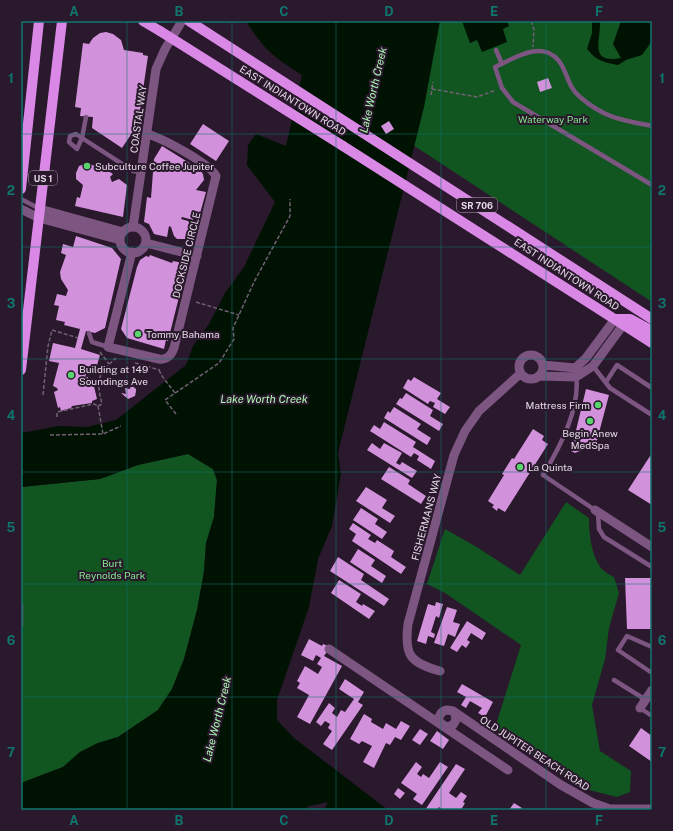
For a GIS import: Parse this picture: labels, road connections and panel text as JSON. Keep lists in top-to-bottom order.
{
  "streets": {
    "main road": ["EAST INDIANTOWN ROAD", "US 1", "SR 706"],
    "street": [
      "COASTAL WAY",
      "DOCKSIDE CIRCLE",
      "FISHERMANS WAY",
      "OLD JUPITER BEACH ROAD"
    ]
  },
  "crossings": [
    ["COASTAL WAY", "DOCKSIDE CIRCLE"]
  ],
  "water": ["Lake Worth Creek"],
  "parks": ["Waterway Park", "Burt Reynolds Park"],
  "places": [
    "Subculture Coffee Jupiter",
    "Tommy Bahama",
    "Building at 149 Soundings Ave",
    "Mattress Firm",
    "Begin Anew MedSpa",
    "La Quinta"
  ],
  "grid": {
    "columns": [
      "A",
      "B",
      "C",
      "D",
      "E",
      "F"
    ],
    "rows": [
      "1",
      "2",
      "3",
      "4",
      "5",
      "6",
      "7"
    ]
  }
}
